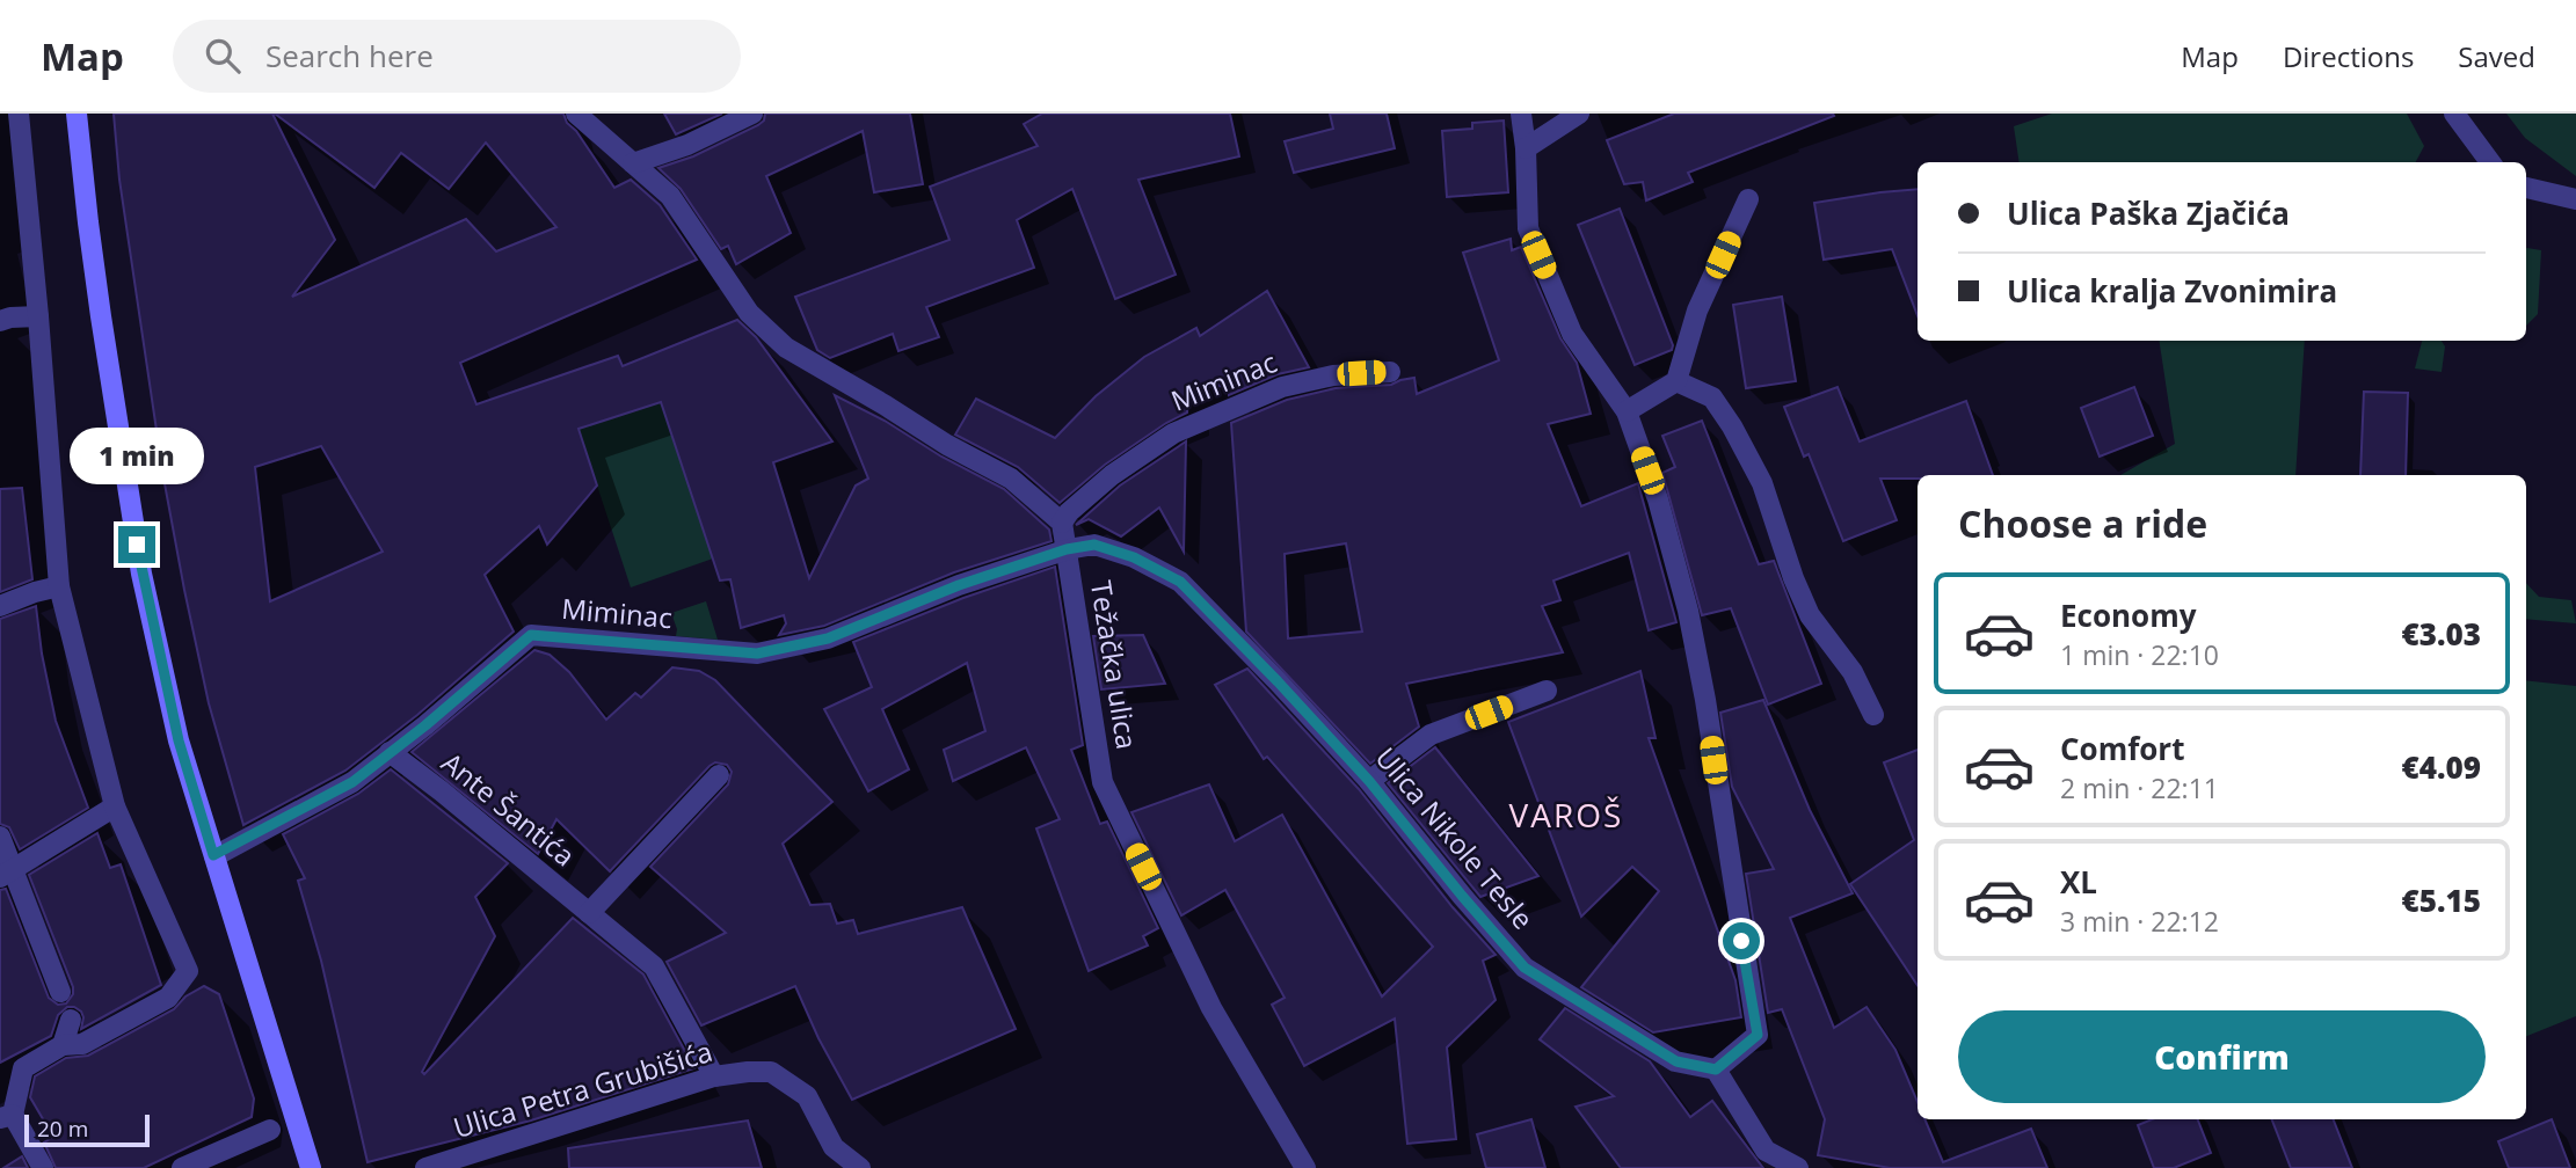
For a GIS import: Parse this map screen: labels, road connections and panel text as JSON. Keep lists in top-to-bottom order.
{
  "streets": {
    "street": [
      "Miminac",
      "Težačka ulica",
      "Ante Šantića",
      "Ulica Nikole Tesle",
      "Ulica Petra Grubišića"
    ]
  },
  "crossings": [
    ["Miminac", "Težačka ulica"],
    ["Miminac", "Ante Šantića"],
    ["Miminac", "Ulica Nikole Tesle"],
    ["Težačka ulica", "Ulica Nikole Tesle"],
    ["Ante Šantića", "Ulica Petra Grubišića"]
  ],
  "districts": ["VAROŠ"],
  "scale_bar": "20 m",
  "page": {
    "header": "Map",
    "search": "Search here",
    "nav": ["Map", "Directions", "Saved"],
    "banner": ["Ulica Paška Zjačića", "Ulica kralja Zvonimira"],
    "bubble": "1 min",
    "heading": "Choose a ride",
    "list": [
      {
        "name": "Economy",
        "note": "1 min · 22:10",
        "value": "€3.03"
      },
      {
        "name": "Comfort",
        "note": "2 min · 22:11",
        "value": "€4.09"
      },
      {
        "name": "XL",
        "note": "3 min · 22:12",
        "value": "€5.15"
      }
    ],
    "buttons": "Confirm",
    "scale": "20 m"
  }
}
